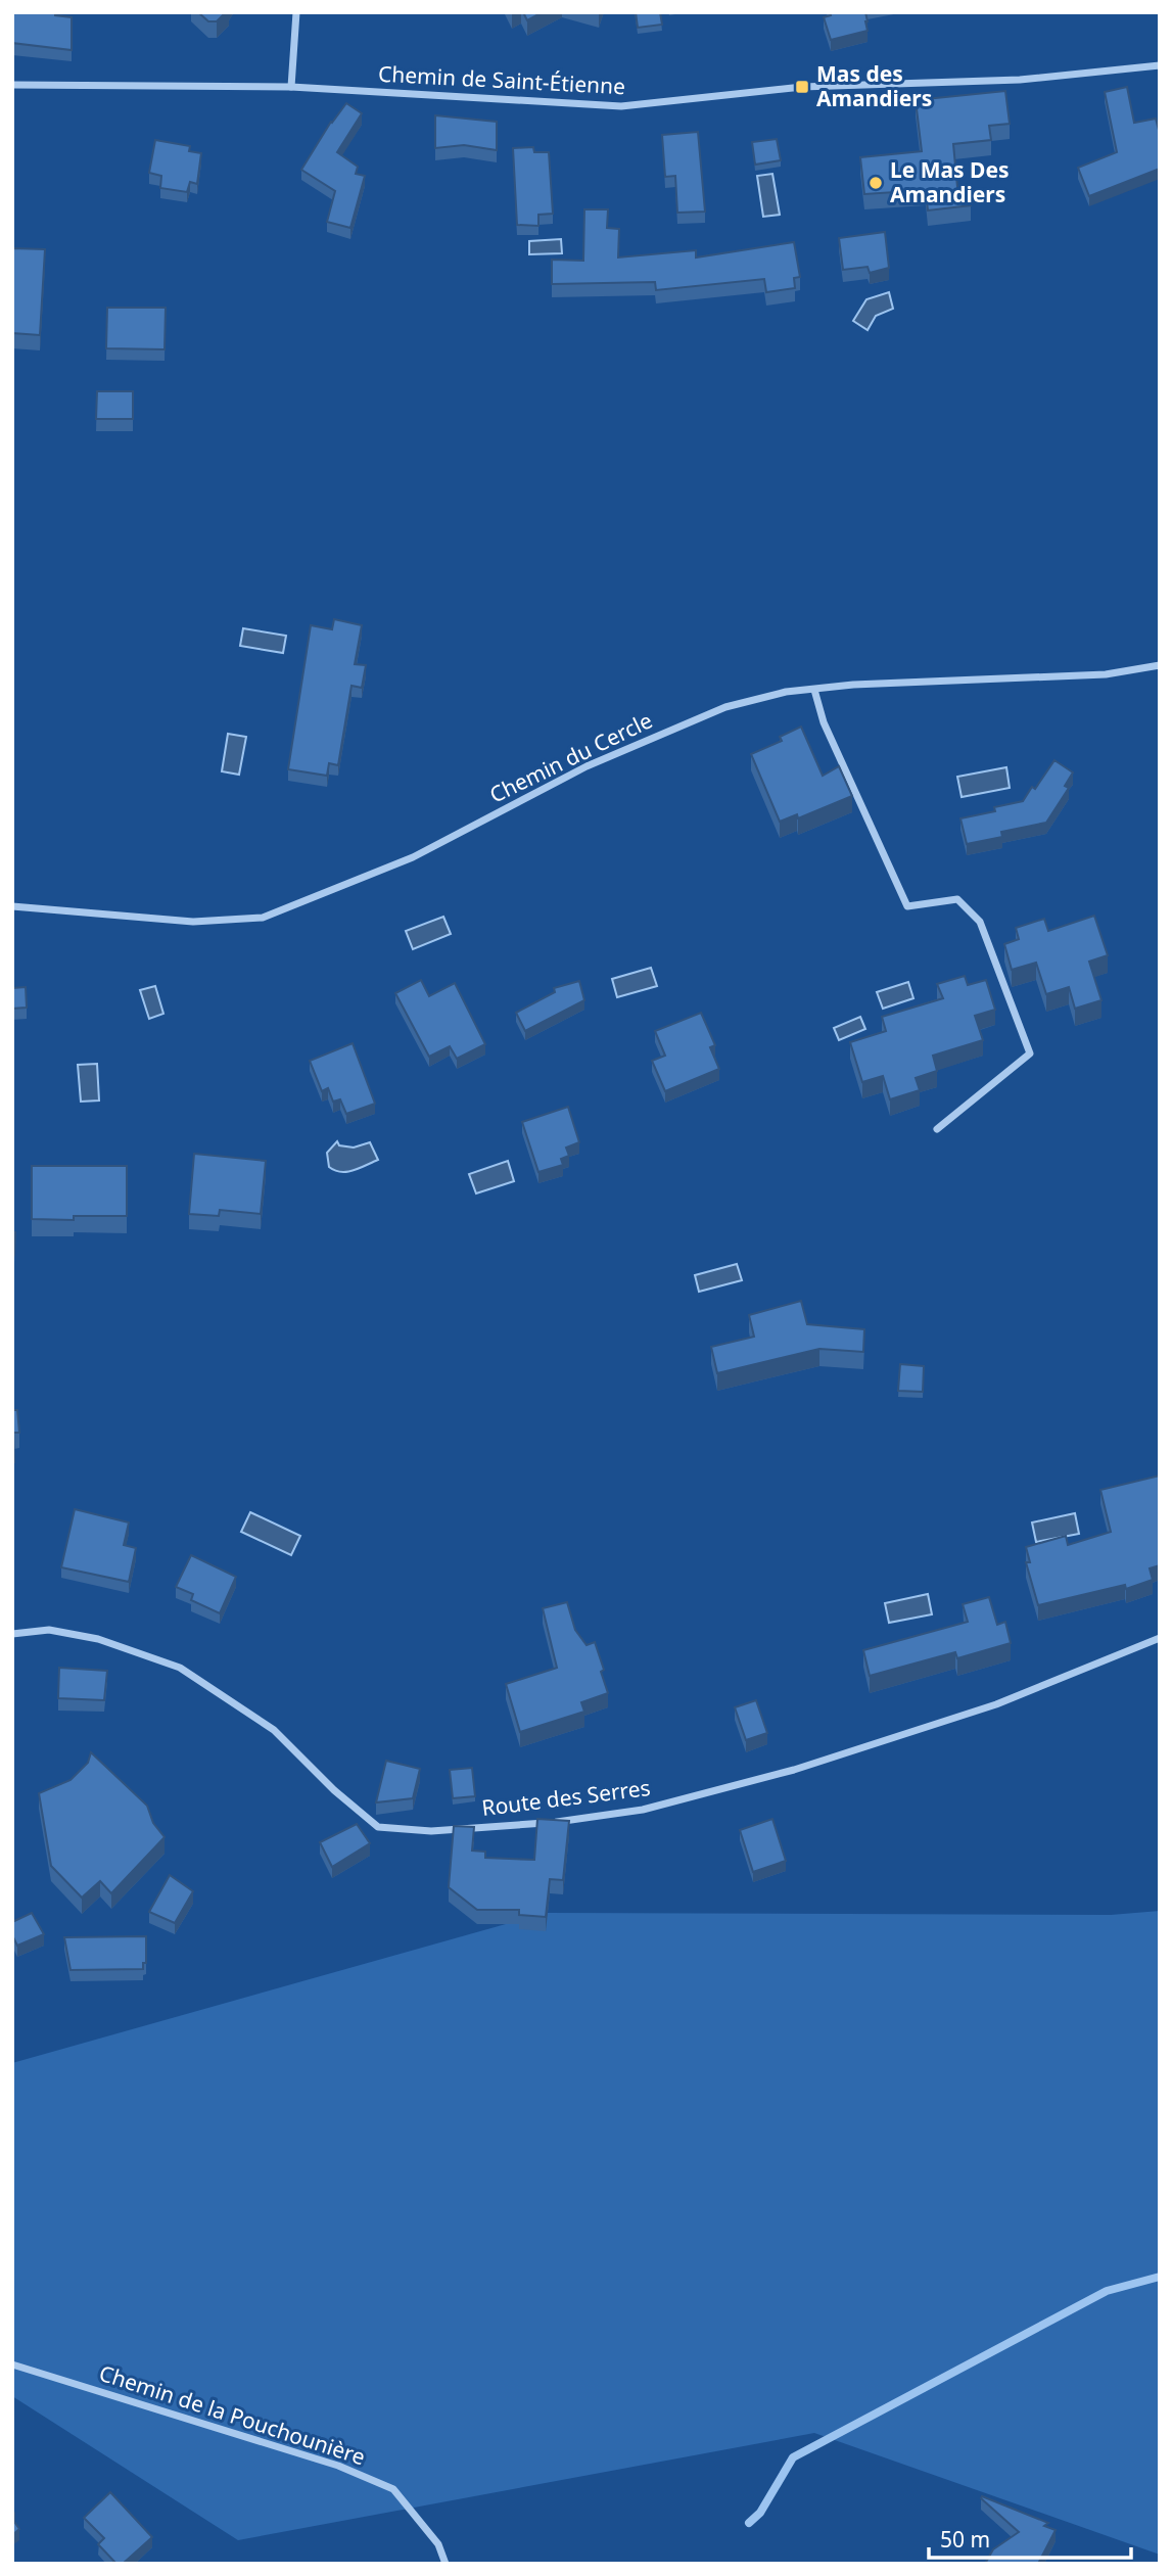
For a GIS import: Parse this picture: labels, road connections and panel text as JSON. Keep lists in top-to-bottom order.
{
  "streets": {
    "street": [
      "Chemin de Saint-Étienne",
      "Chemin du Cercle",
      "Route des Serres",
      "Chemin de la Pouchounière"
    ]
  },
  "places": {
    "transit": ["Mas des Amandiers"],
    "other": ["Le Mas Des Amandiers"]
  },
  "scale_bar": "50 m"
}
